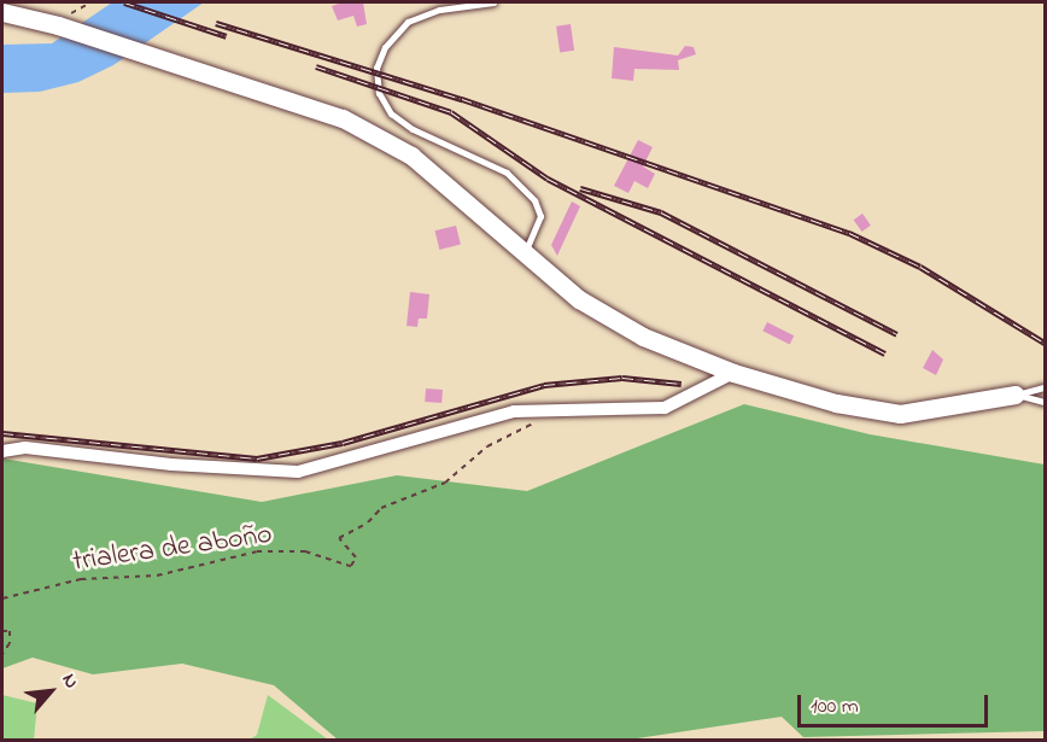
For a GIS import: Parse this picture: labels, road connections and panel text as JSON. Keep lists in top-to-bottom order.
{
  "streets": {
    "path": ["trialera de aboño"]
  },
  "scale_bar": "100 m",
  "north": "top right"
}
